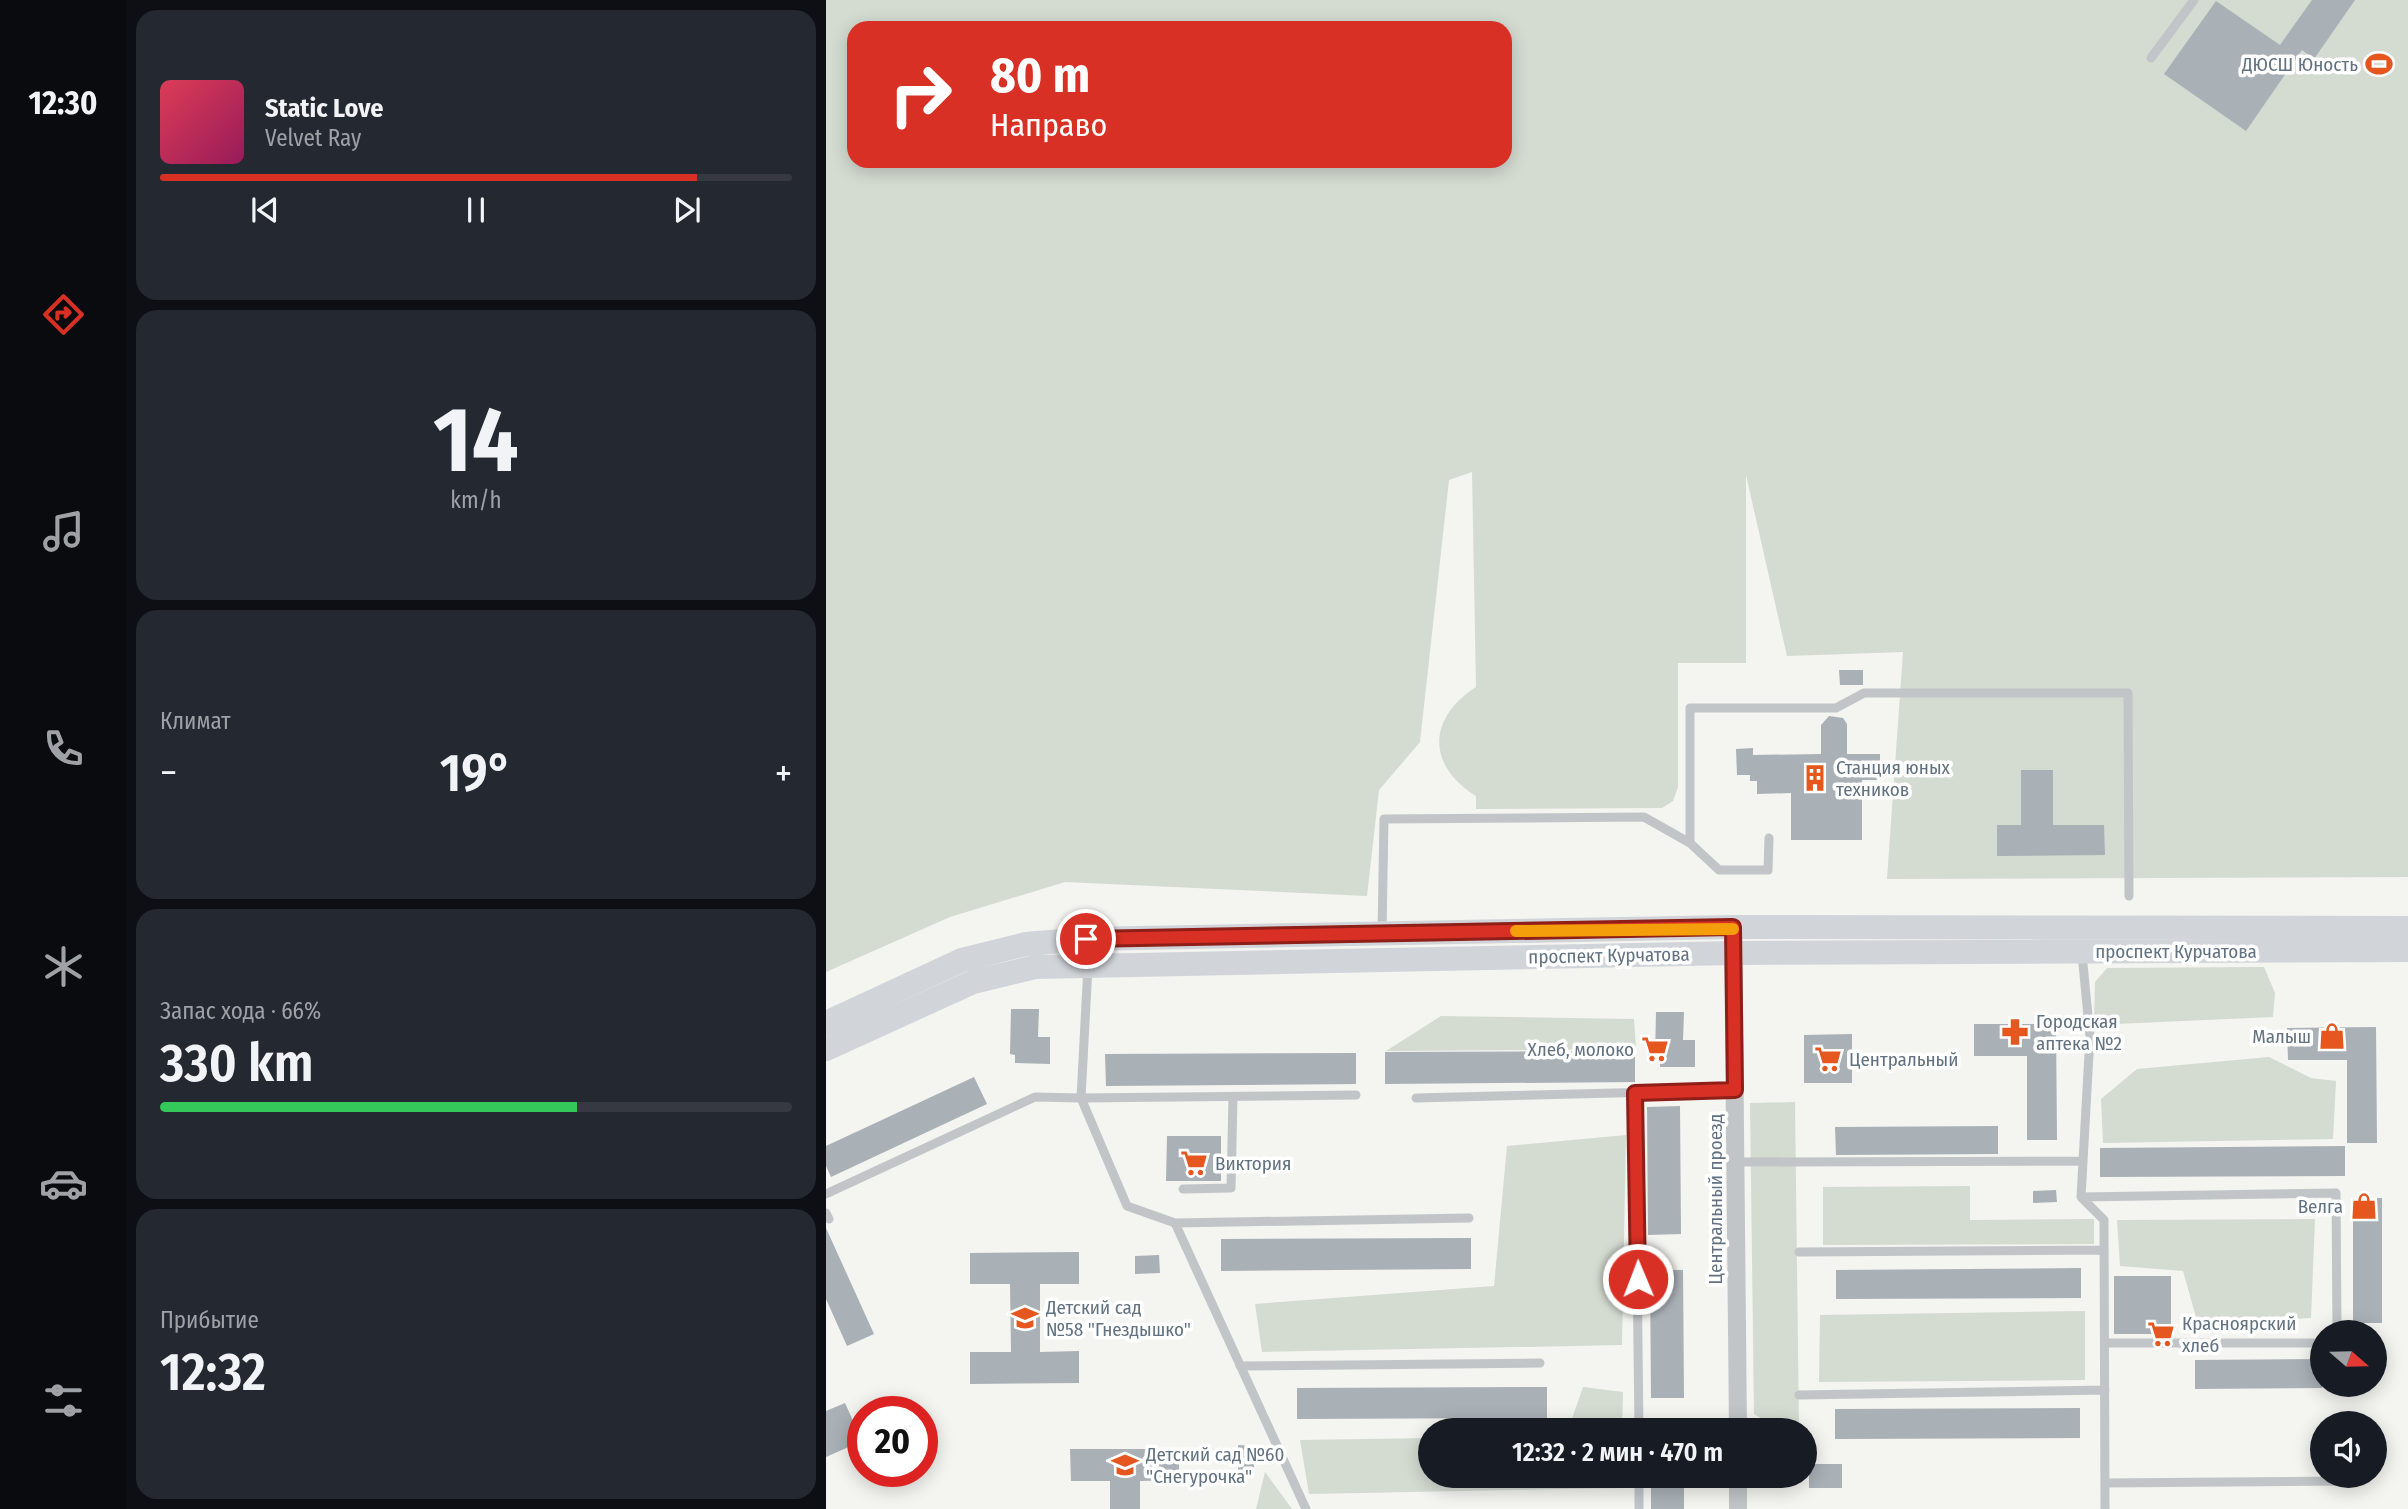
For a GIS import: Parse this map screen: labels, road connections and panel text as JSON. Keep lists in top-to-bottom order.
{
  "streets": {
    "main road": ["проспект Курчатова"],
    "street": ["Центральный проезд"]
  },
  "crossings": [
    ["проспект Курчатова", "Центральный проезд"]
  ],
  "places": {
    "sports": ["ДЮСШ Юность"],
    "building": ["Станция юных техников"],
    "pharmacy": ["Городская аптека №2"],
    "shop": ["Малыш", "Велга"],
    "supermarket": [
      "Хлеб, молоко",
      "Центральный",
      "Виктория",
      "Красноярский хлеб"
    ],
    "school or university": ["Детский сад №58 \"Гнездышко\"", "Детский сад №60 \"Снегурочка\""]
  },
  "north": "right",
  "page": {
    "tabs": "12:30",
    "turn": ["80 m", "Направо"],
    "song": ["Static Love", "Velvet Ray"],
    "tile": [
      ["14", "km/h"],
      "Климат",
      ["Запас хода · 66%", "330 km"],
      ["Прибытие", "12:32"]
    ],
    "heat": ["−", "19°", "+"],
    "limit": "20",
    "trip": "12:32 · 2 мин · 470 m"
  }
}
